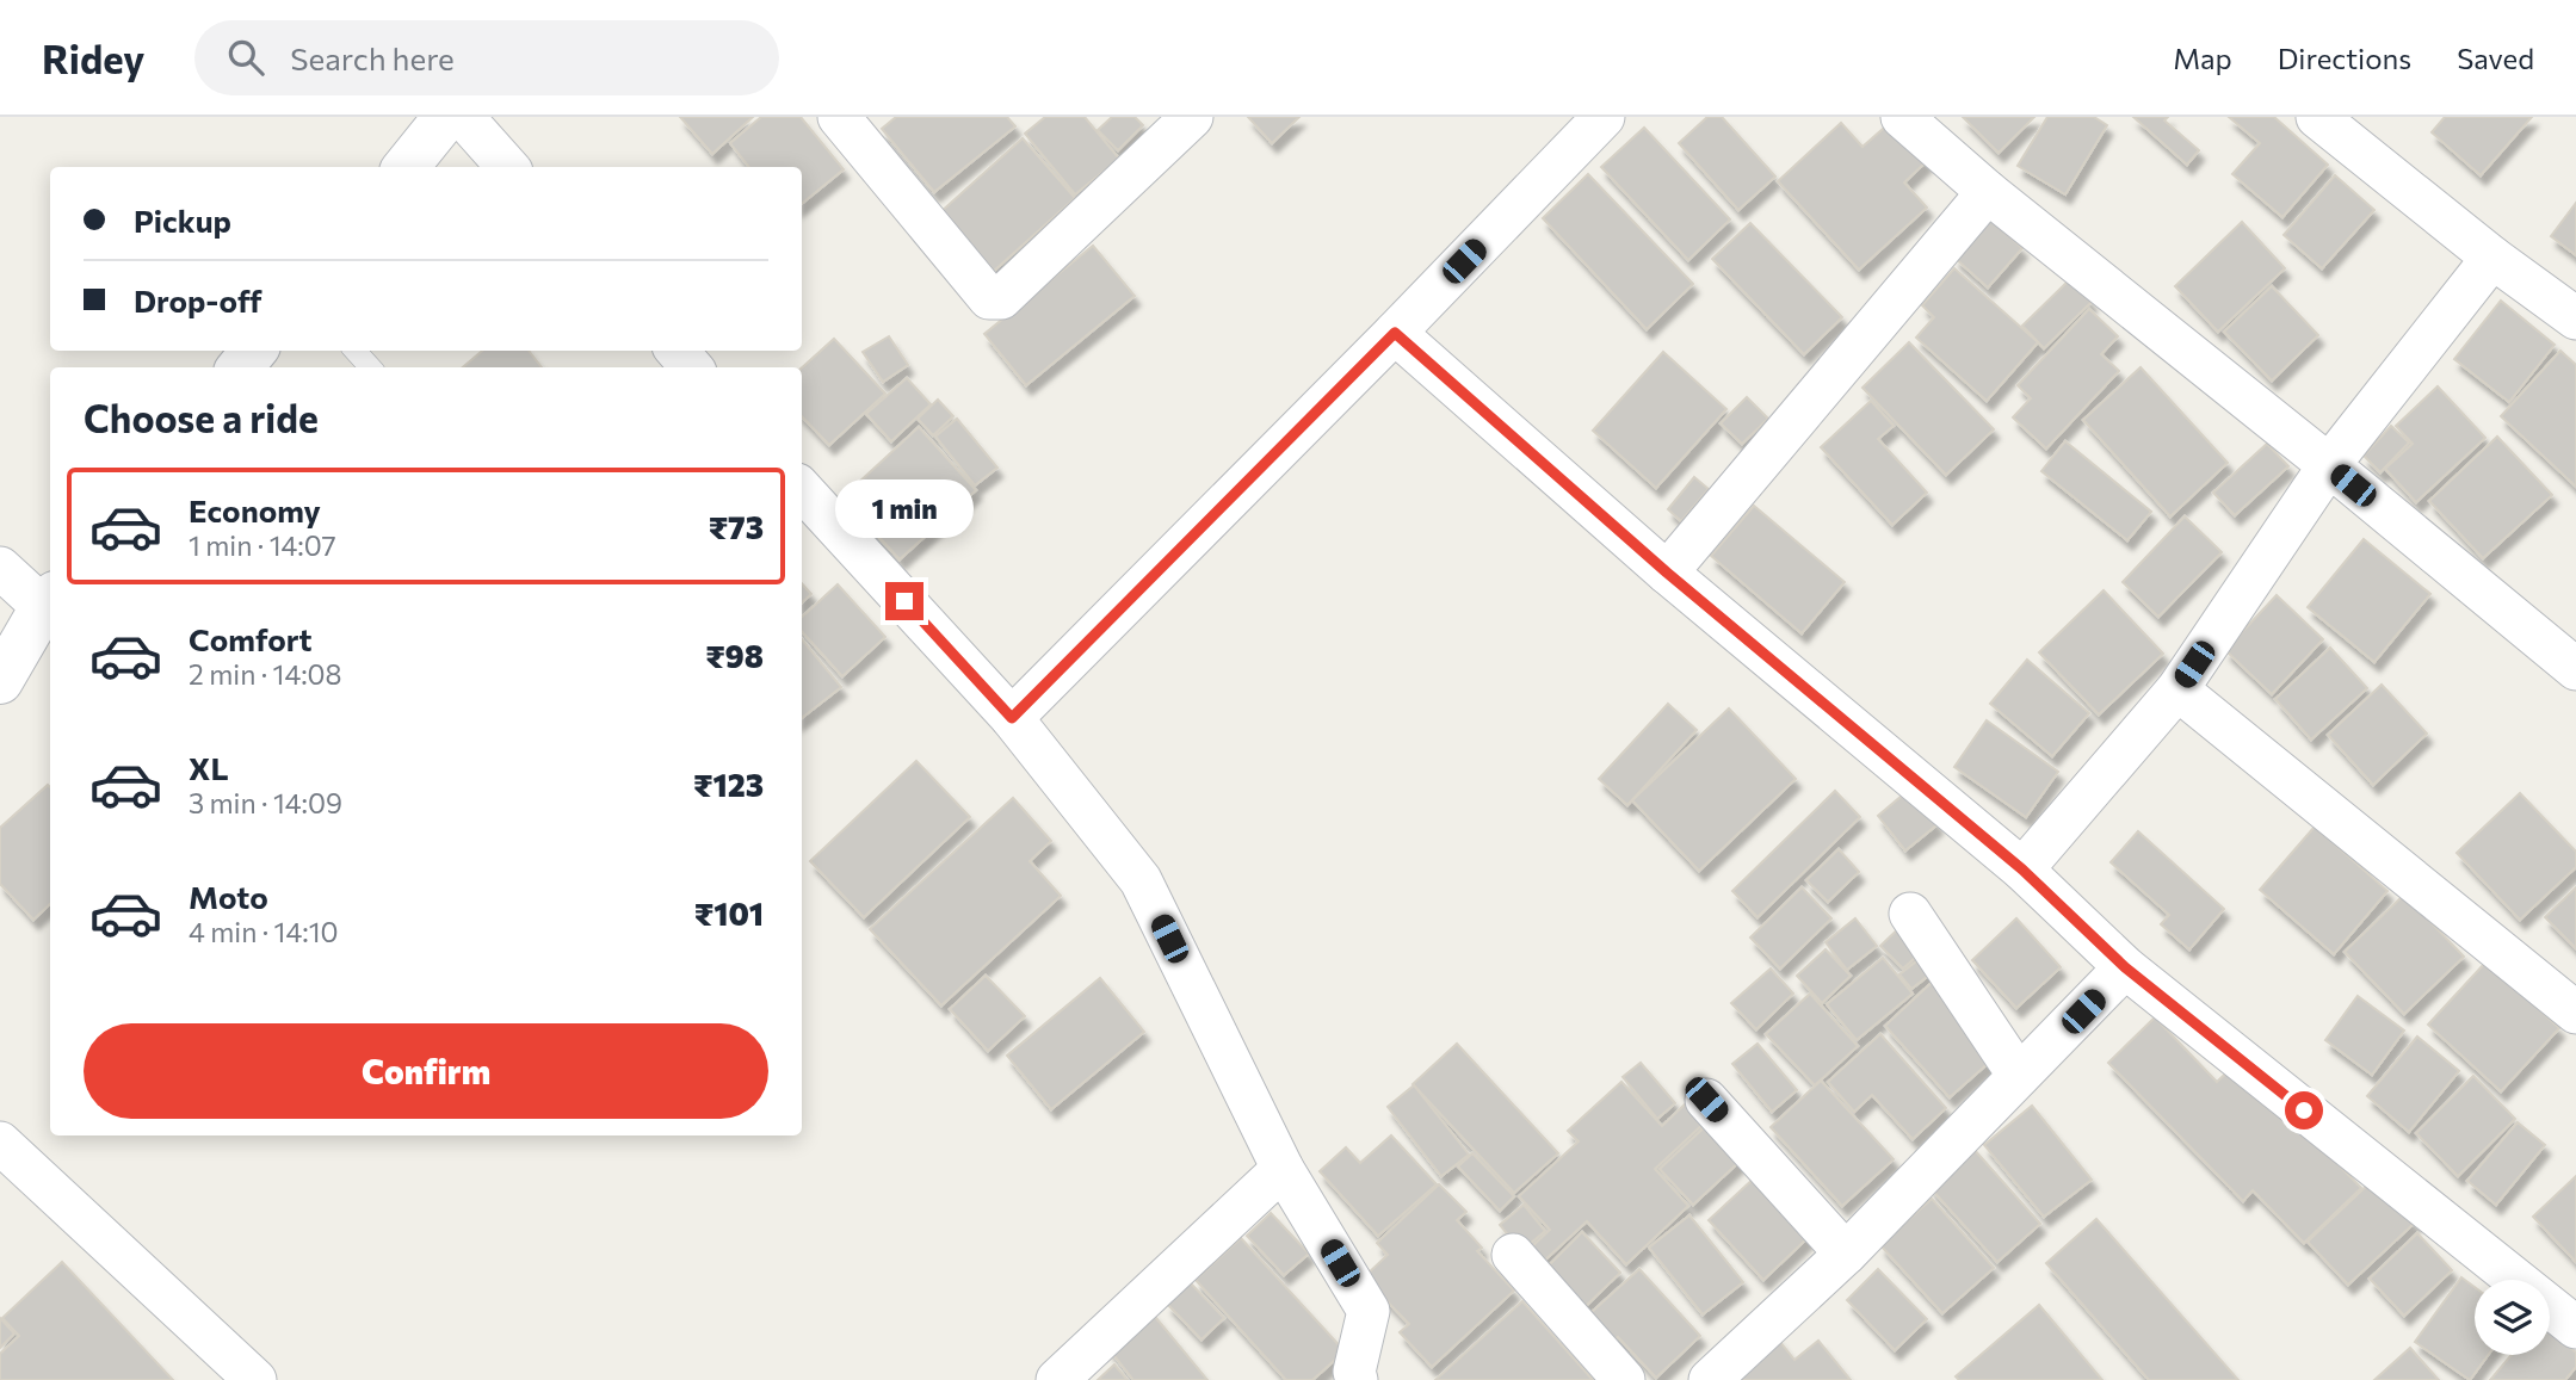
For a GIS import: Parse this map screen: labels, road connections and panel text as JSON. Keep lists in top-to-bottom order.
{
  "page": {
    "header": "Ridey",
    "search": "Search here",
    "nav": ["Map", "Directions", "Saved"],
    "banner": ["Pickup", "Drop-off"],
    "heading": "Choose a ride",
    "list": [
      {
        "name": "Economy",
        "note": "1 min · 14:07",
        "value": "₹73"
      },
      {
        "name": "Comfort",
        "note": "2 min · 14:08",
        "value": "₹98"
      },
      {
        "name": "XL",
        "note": "3 min · 14:09",
        "value": "₹123"
      },
      {
        "name": "Moto",
        "note": "4 min · 14:10",
        "value": "₹101"
      }
    ],
    "bubble": "1 min",
    "buttons": "Confirm"
  }
}
